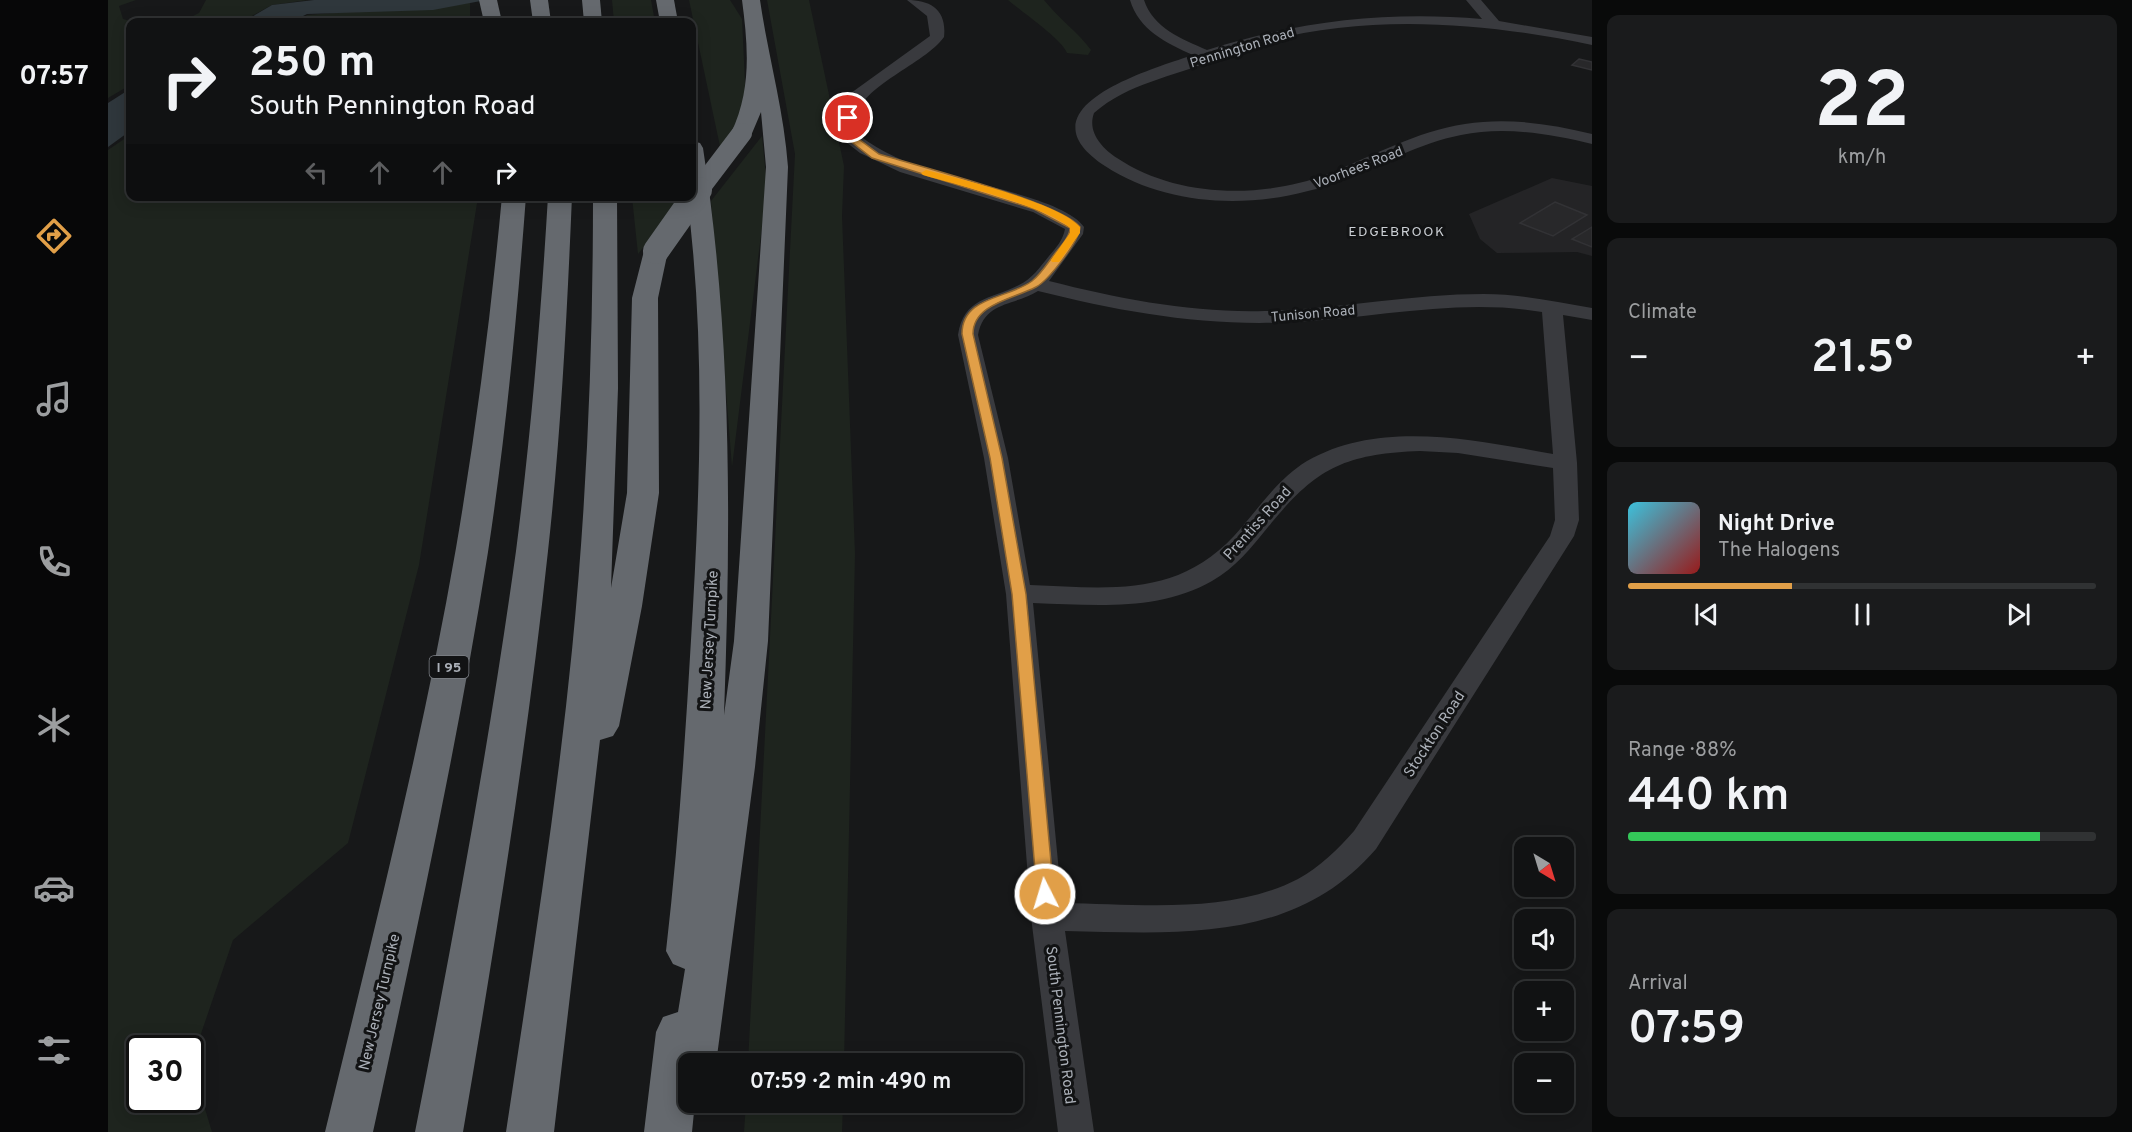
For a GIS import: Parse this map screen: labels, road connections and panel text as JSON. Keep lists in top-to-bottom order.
{
  "streets": {
    "highway": ["New Jersey Turnpike", "I 95"],
    "street": [
      "Pennington Road",
      "Voorhees Road",
      "Tunison Road",
      "Prentiss Road",
      "Stockton Road",
      "South Pennington Road"
    ]
  },
  "crossings": [
    ["Pennington Road", "Voorhees Road"],
    ["Tunison Road", "Stockton Road"],
    ["Tunison Road", "South Pennington Road"],
    ["Prentiss Road", "Stockton Road"],
    ["Prentiss Road", "South Pennington Road"],
    ["Stockton Road", "South Pennington Road"]
  ],
  "districts": ["EDGEBROOK"],
  "north": "bottom right",
  "page": {
    "tabs": "07:57",
    "tile": [
      ["22", "km/h"],
      "Climate",
      ["Range · 88%", "440 km"],
      ["Arrival", "07:59"]
    ],
    "turn": ["250 m", "South Pennington Road"],
    "heat": ["−", "21.5°", "+"],
    "song": ["Night Drive", "The Halogens"],
    "map_buttons": ["+", "−"],
    "limit": "30",
    "trip": "07:59 · 2 min · 490 m"
  }
}
